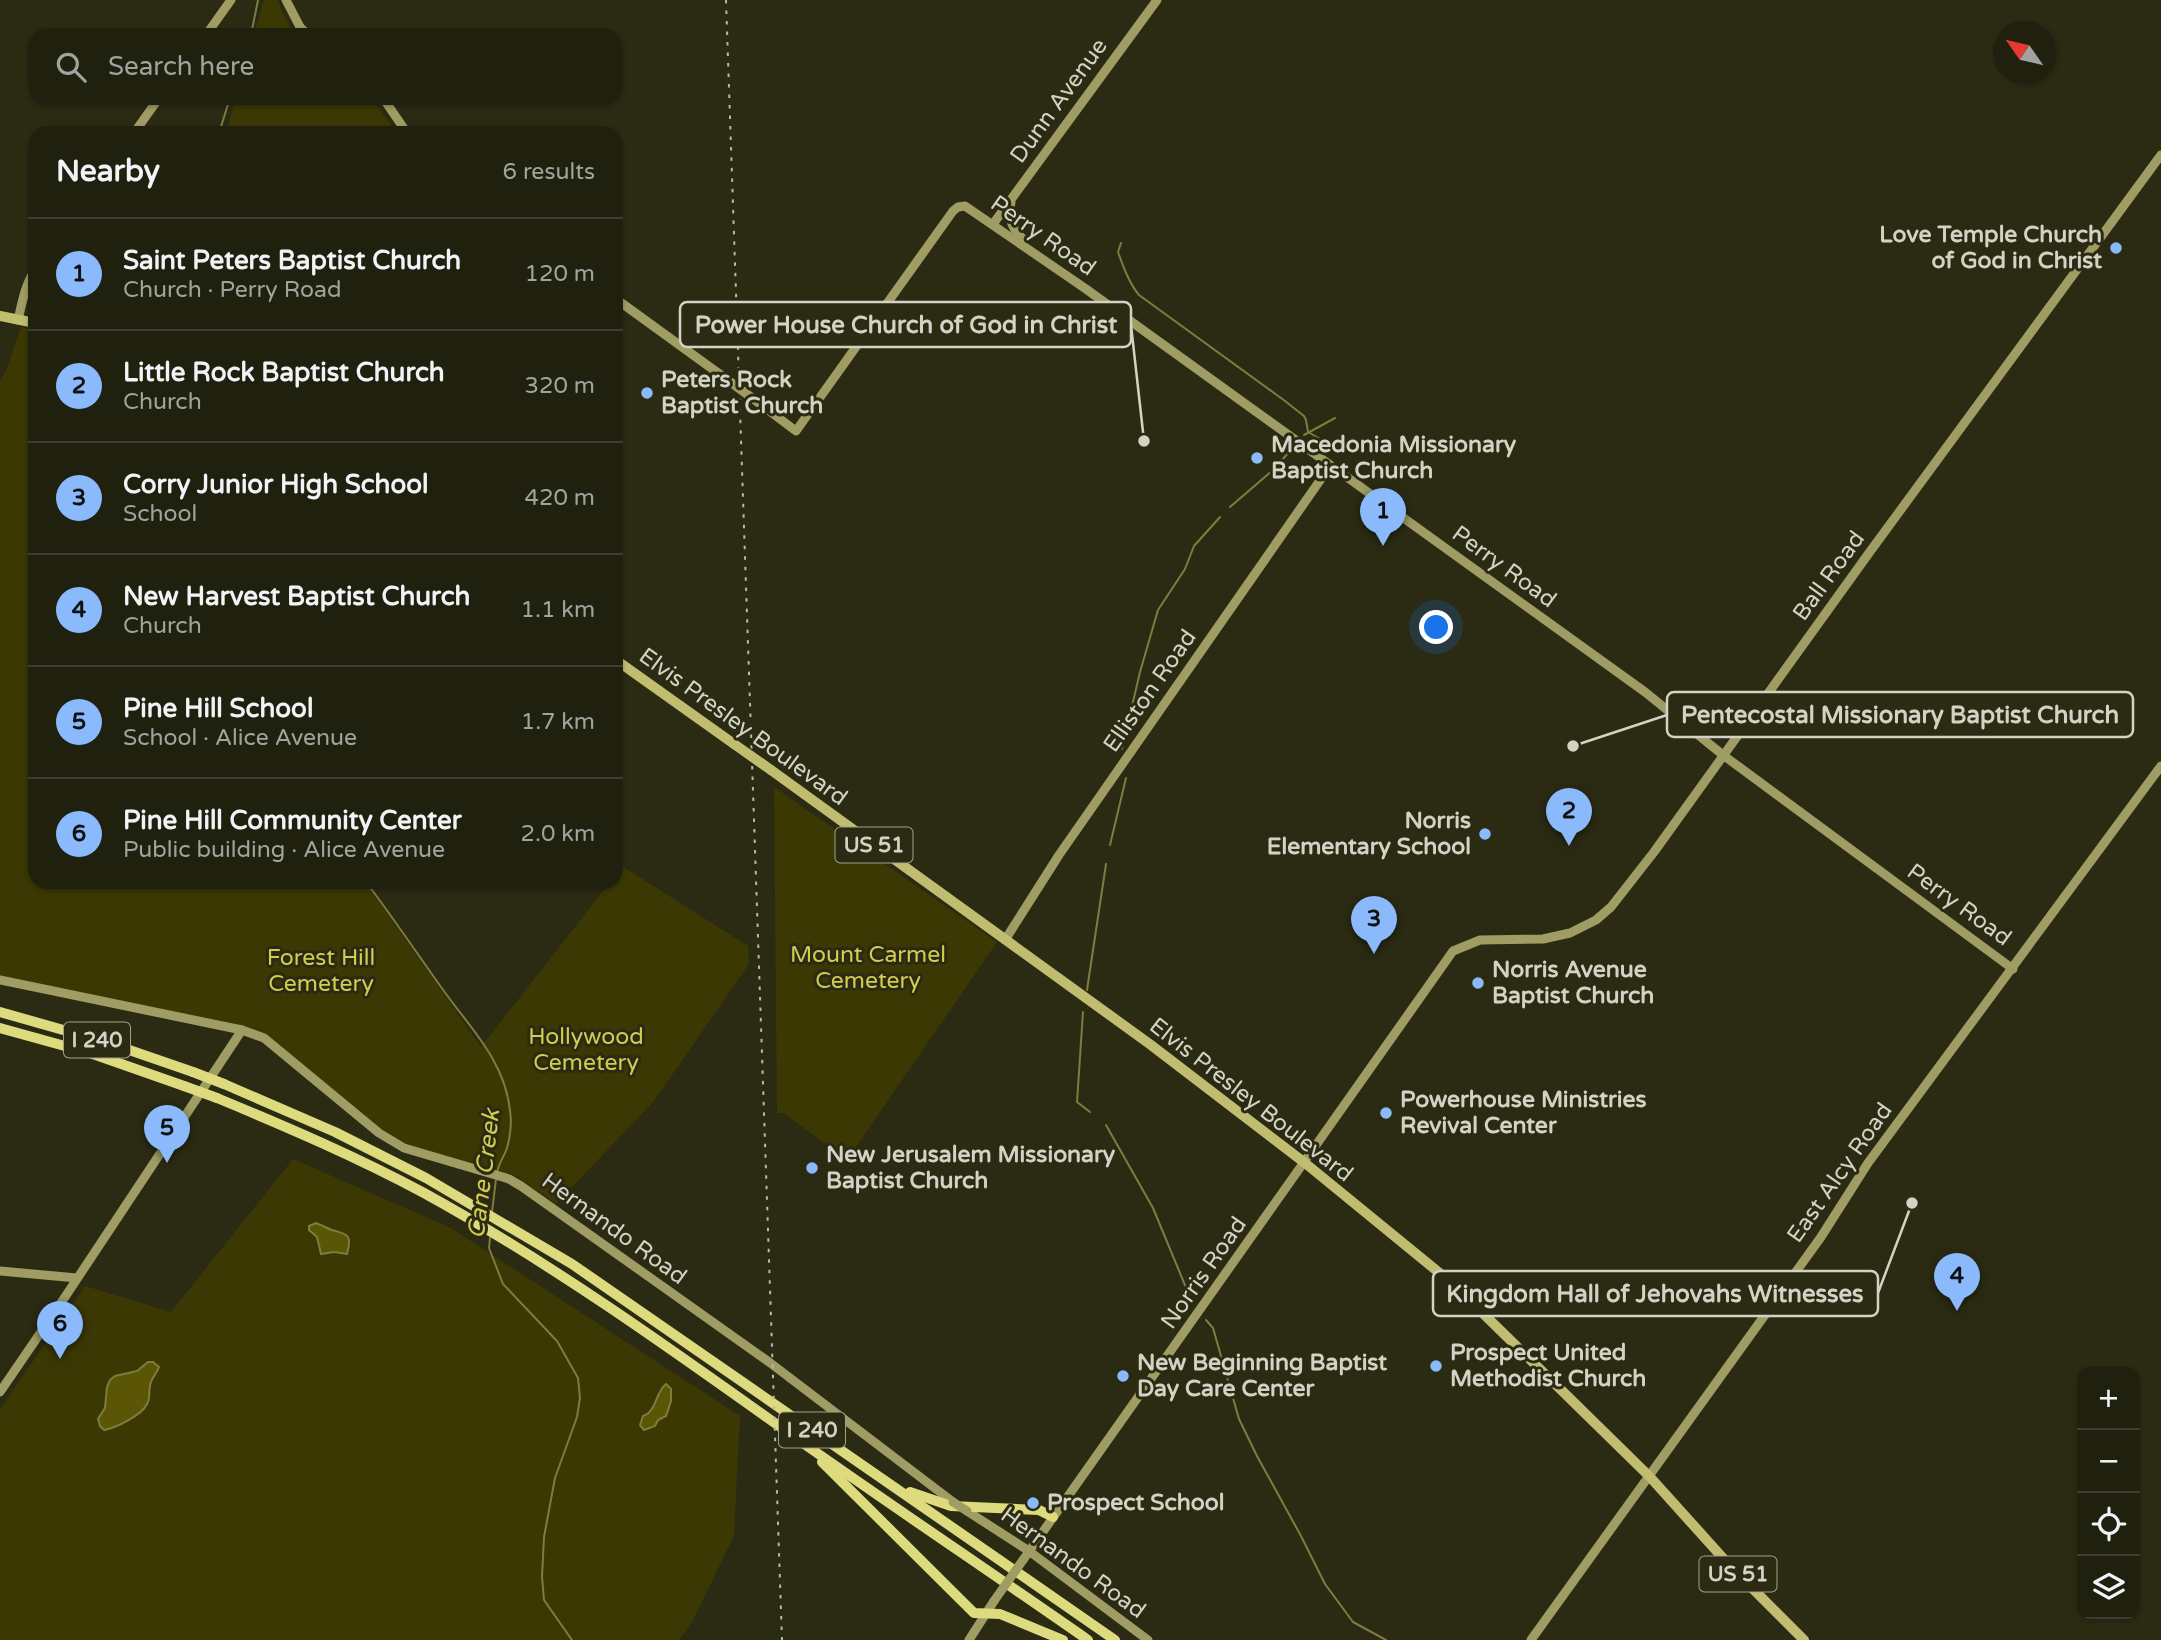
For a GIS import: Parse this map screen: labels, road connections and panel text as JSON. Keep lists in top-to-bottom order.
{
  "streets": {
    "highway": ["I 240"],
    "main road": ["Elvis Presley Boulevard", "US 51"],
    "street": [
      "Dunn Avenue",
      "Perry Road",
      "Ball Road",
      "Elliston Road",
      "East Alcy Road",
      "Hernando Road",
      "Norris Road"
    ]
  },
  "crossings": [
    ["Dunn Avenue", "Perry Road"],
    ["Perry Road", "Ball Road"],
    ["Perry Road", "Elliston Road"],
    ["Perry Road", "East Alcy Road"],
    ["Ball Road", "Norris Road"],
    ["Elliston Road", "Elvis Presley Boulevard"],
    ["Elvis Presley Boulevard", "East Alcy Road"],
    ["Elvis Presley Boulevard", "Norris Road"],
    ["Hernando Road", "Norris Road"]
  ],
  "water": ["Cane Creek"],
  "parks": ["Mount Carmel Cemetery", "Forest Hill Cemetery", "Hollywood Cemetery"],
  "places": [
    "Love Temple Church of God in Christ",
    "Peters Rock Baptist Church",
    "Power House Church of God in Christ",
    "Macedonia Missionary Baptist Church",
    "Pentecostal Missionary Baptist Church",
    "Norris Elementary School",
    "Norris Avenue Baptist Church",
    "Powerhouse Ministries Revival Center",
    "New Jerusalem Missionary Baptist Church",
    "Kingdom Hall of Jehovahs Witnesses",
    "Prospect United Methodist Church",
    "New Beginning Baptist Day Care Center",
    "Prospect School"
  ],
  "north": "top left",
  "page": {
    "search": "Search here",
    "heading": ["Nearby", "6 results"],
    "list": [
      {
        "mark": "1",
        "name": "Saint Peters Baptist Church",
        "note": "Church · Perry Road",
        "value": "120 m"
      },
      {
        "mark": "2",
        "name": "Little Rock Baptist Church",
        "note": "Church",
        "value": "320 m"
      },
      {
        "mark": "3",
        "name": "Corry Junior High School",
        "note": "School",
        "value": "420 m"
      },
      {
        "mark": "4",
        "name": "New Harvest Baptist Church",
        "note": "Church",
        "value": "1.1 km"
      },
      {
        "mark": "5",
        "name": "Pine Hill School",
        "note": "School · Alice Avenue",
        "value": "1.7 km"
      },
      {
        "mark": "6",
        "name": "Pine Hill Community Center",
        "note": "Public building · Alice Avenue",
        "value": "2.0 km"
      }
    ],
    "pins": [
      "1",
      "2",
      "3",
      "5",
      "4",
      "6"
    ],
    "map_buttons": ["+", "−"]
  }
}
